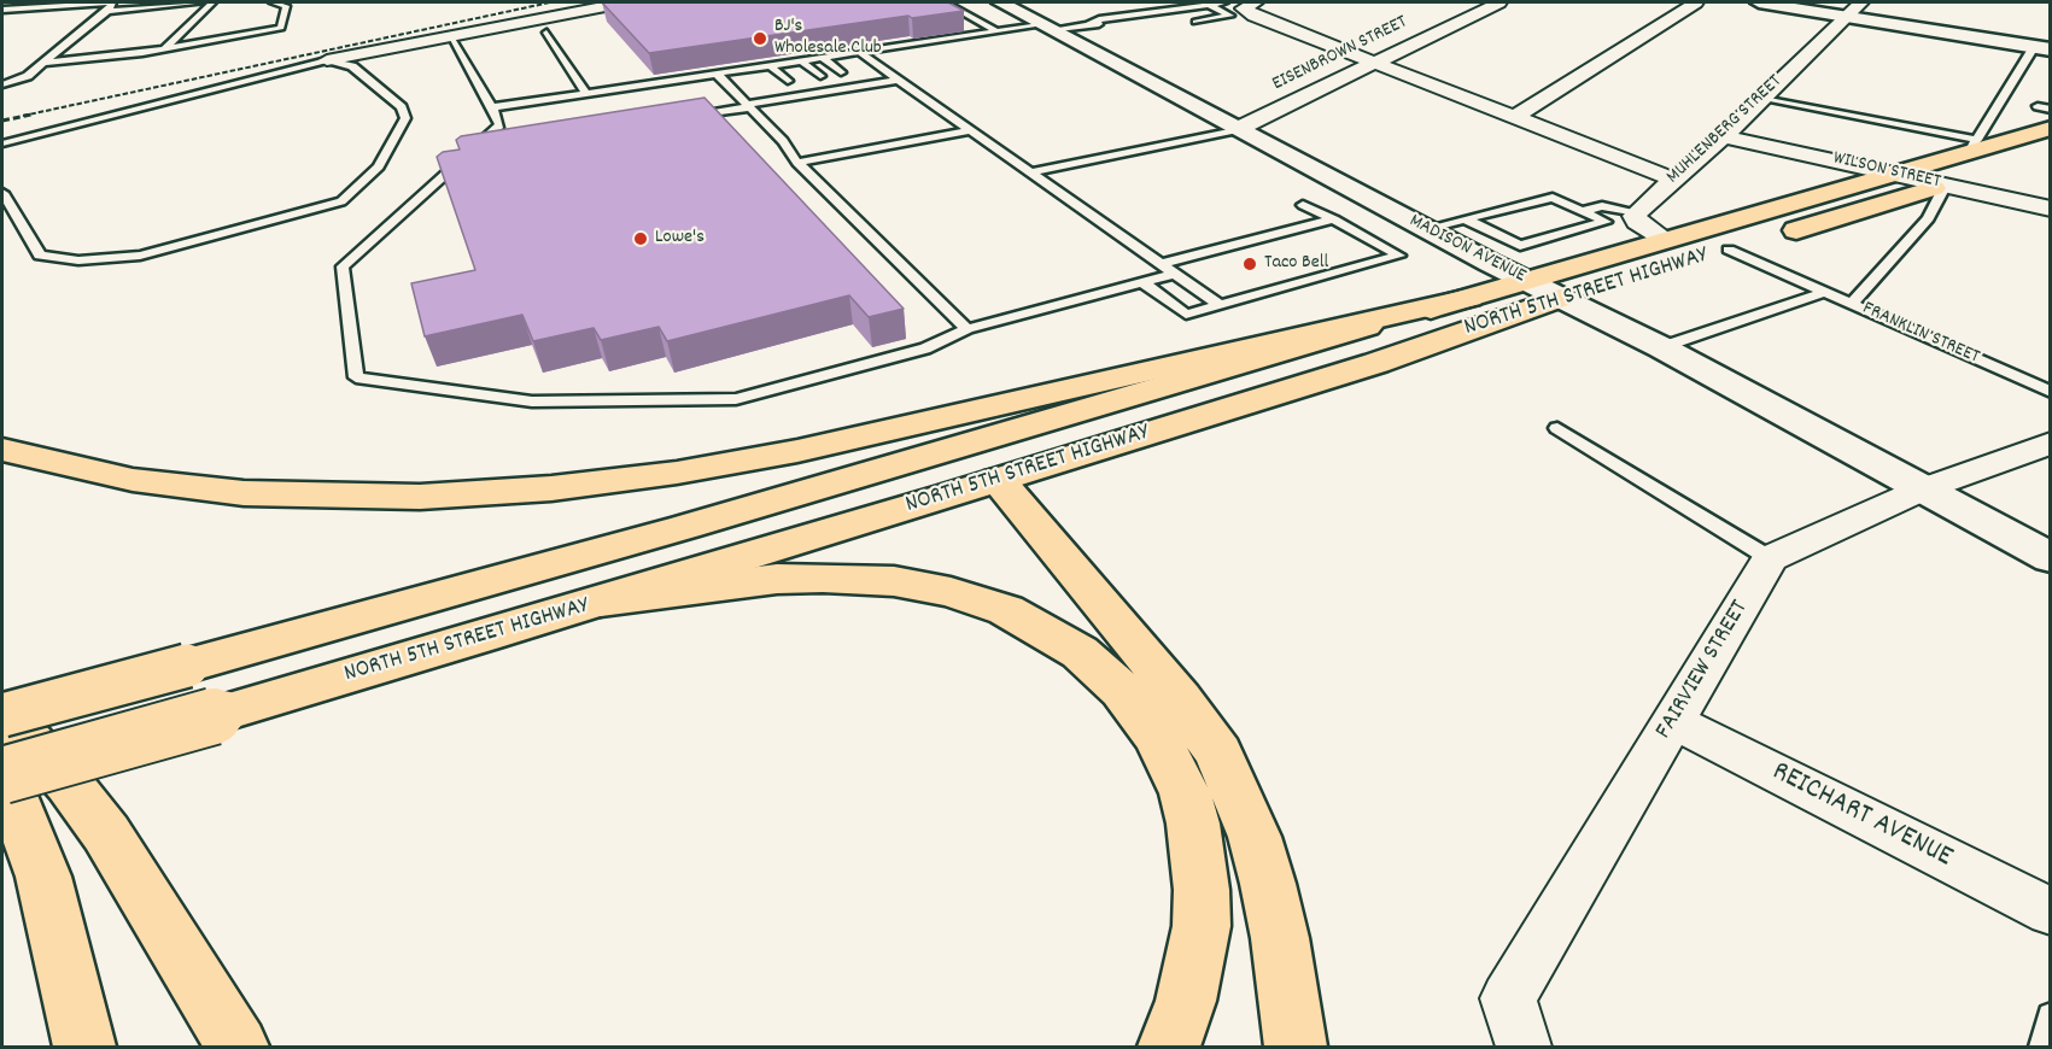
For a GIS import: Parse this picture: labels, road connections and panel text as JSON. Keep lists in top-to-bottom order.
{
  "streets": {
    "main road": ["NORTH 5TH STREET HIGHWAY"],
    "street": [
      "EISENBROWN STREET",
      "MUHLENBERG STREET",
      "WILSON STREET",
      "MADISON AVENUE",
      "FAIRVIEW STREET",
      "REICHART AVENUE"
    ],
    "lane": ["FRANKLIN STREET"]
  },
  "crossings": [
    ["EISENBROWN STREET", "MADISON AVENUE"],
    ["MUHLENBERG STREET", "WILSON STREET"],
    ["WILSON STREET", "NORTH 5TH STREET HIGHWAY"],
    ["WILSON STREET", "FRANKLIN STREET"],
    ["MADISON AVENUE", "NORTH 5TH STREET HIGHWAY"],
    ["NORTH 5TH STREET HIGHWAY", "FRANKLIN STREET"],
    ["FAIRVIEW STREET", "REICHART AVENUE"]
  ],
  "places": ["BJ's Wholesale Club", "Lowe's", "Taco Bell"]
}
